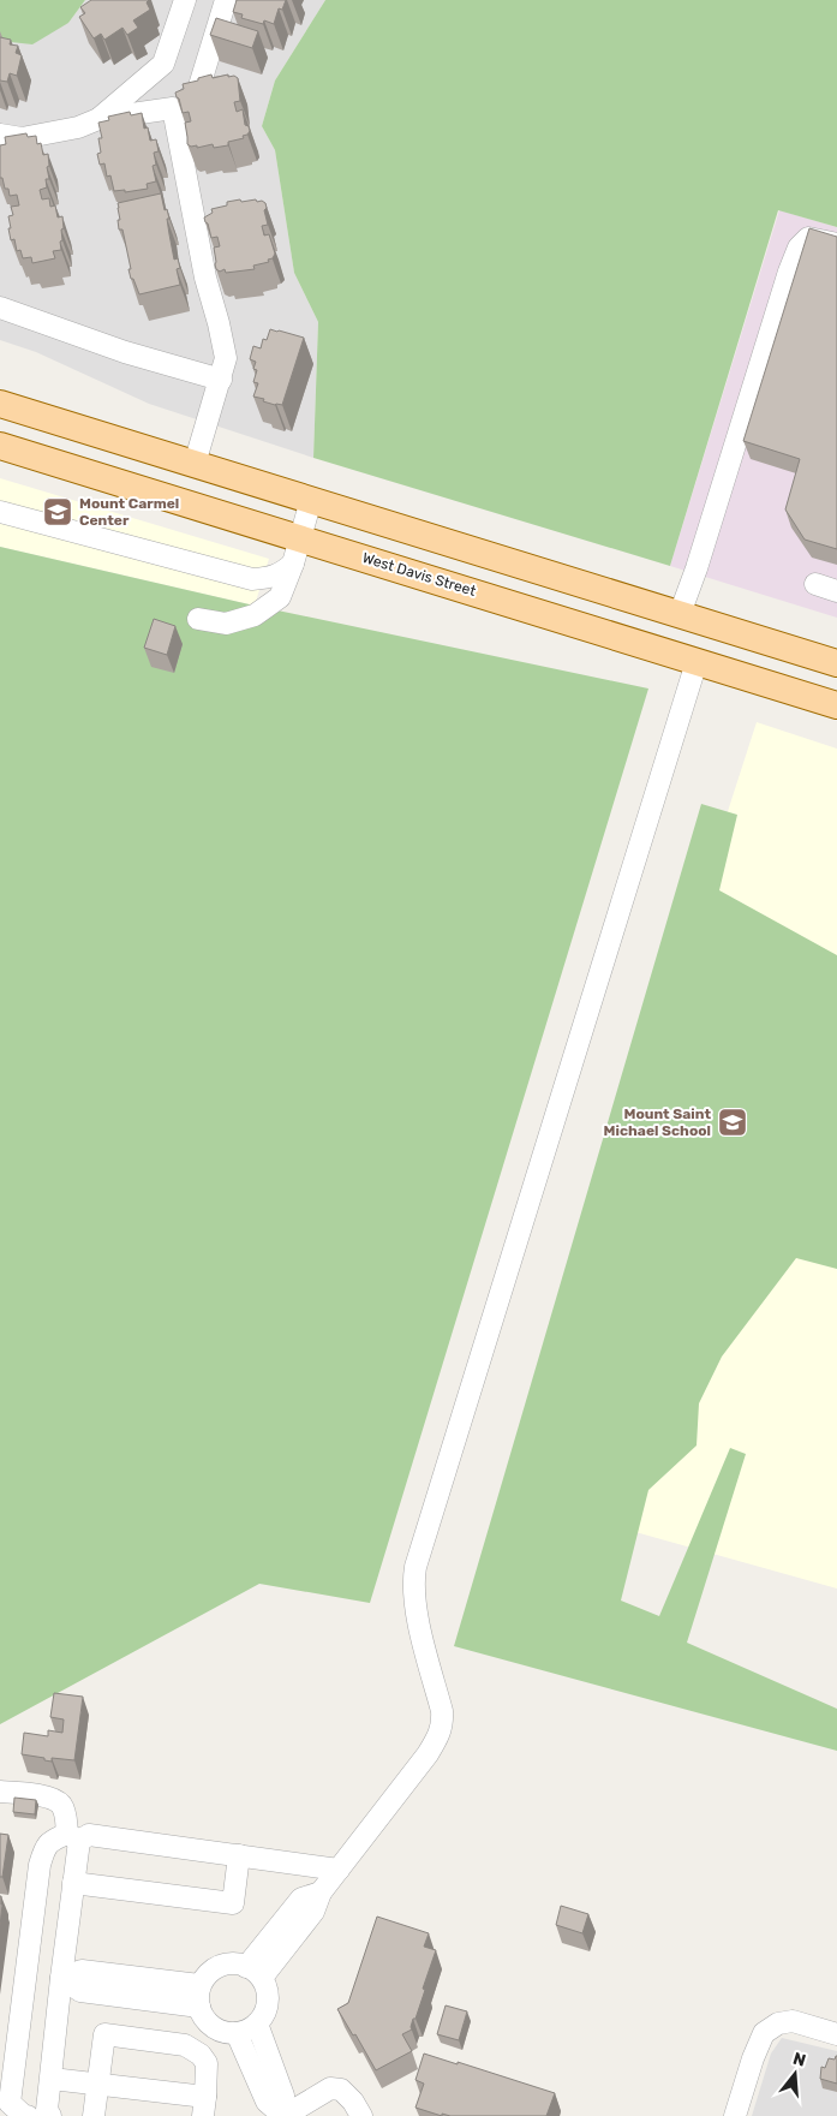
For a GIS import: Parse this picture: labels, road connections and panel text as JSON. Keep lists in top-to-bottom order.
{
  "streets": {
    "main road": ["West Davis Street"]
  },
  "places": {
    "school or university": ["Mount Carmel Center", "Mount Saint Michael School"]
  },
  "north": "top"
}
